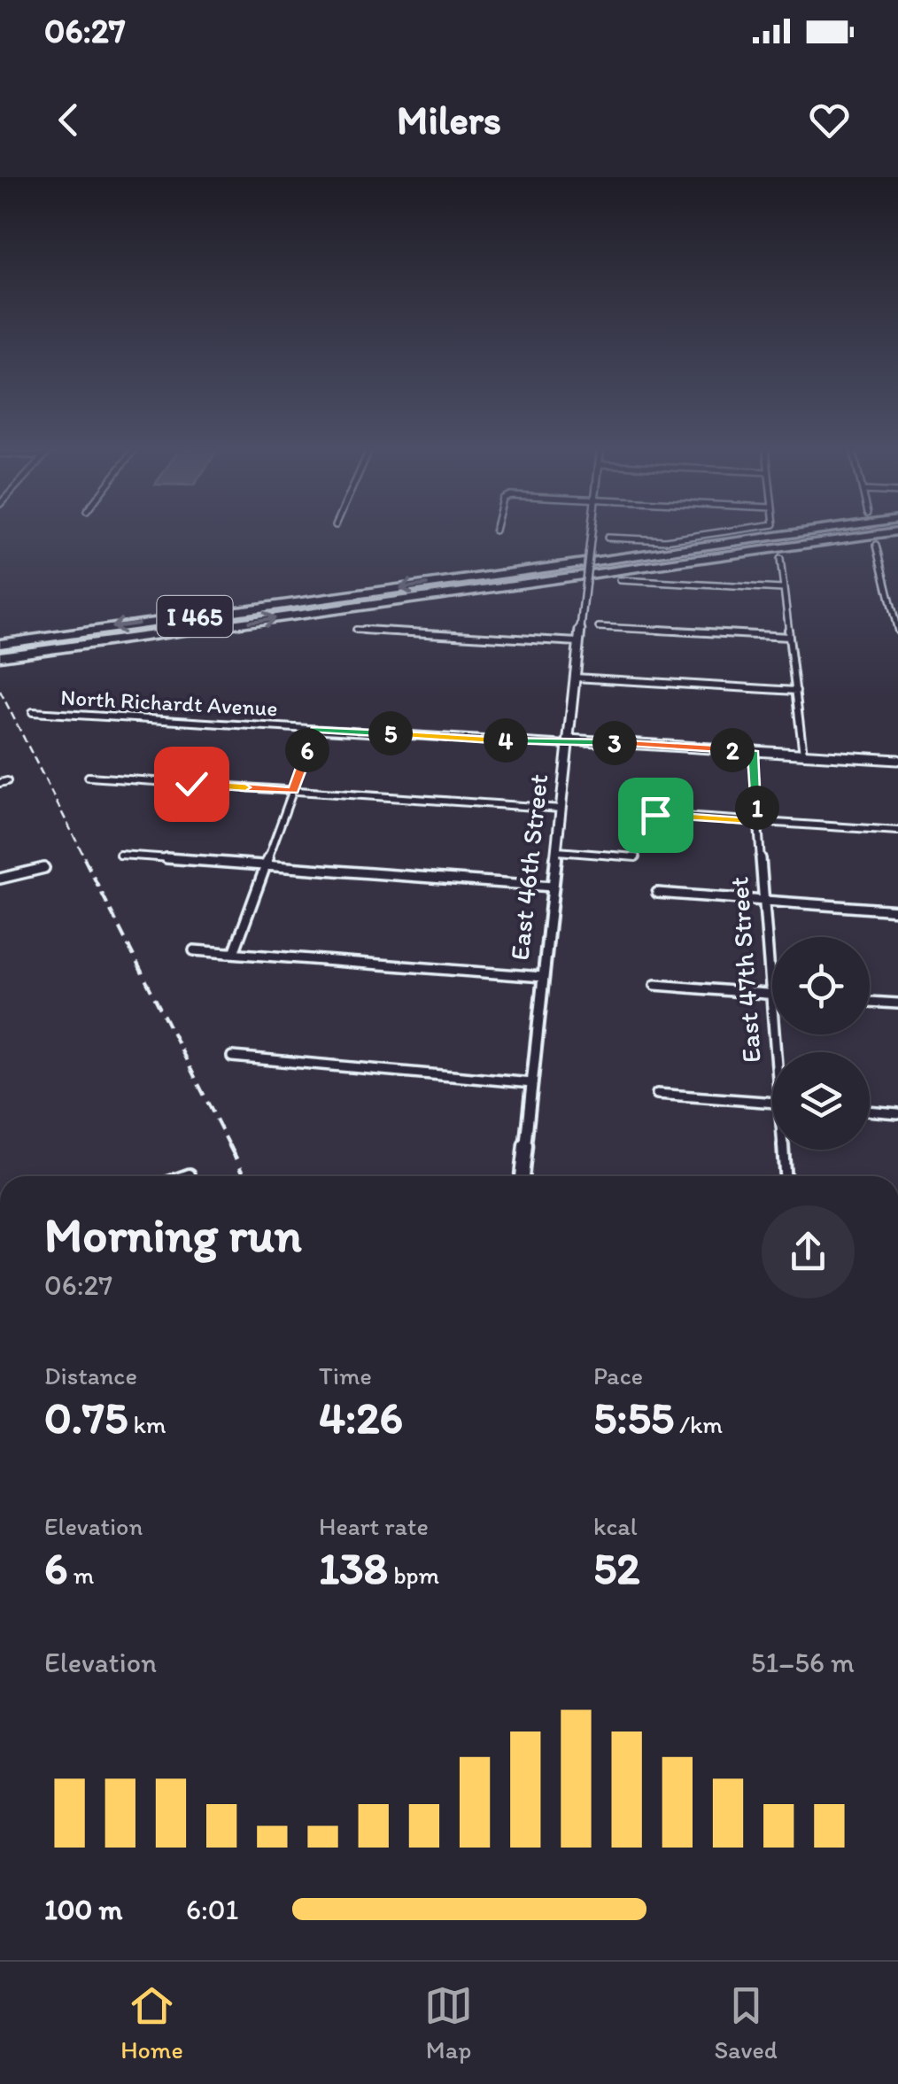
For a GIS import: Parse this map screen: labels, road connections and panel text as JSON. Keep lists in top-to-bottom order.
{
  "streets": {
    "highway": ["I 465"],
    "street": ["North Richardt Avenue", "East 46th Street", "East 47th Street"]
  },
  "crossings": [
    ["North Richardt Avenue", "East 46th Street"],
    ["North Richardt Avenue", "East 47th Street"]
  ],
  "page": {
    "status": "06:27",
    "header": "Milers",
    "pins": [
      "5",
      "4",
      "3",
      "2",
      "6",
      "1"
    ],
    "heading": ["Morning run", "06:27"],
    "stats": [
      ["Distance", "0.75 km"],
      ["Time", "4:26"],
      ["Pace", "5:55 /km"],
      ["Elevation", "6 m"],
      ["Heart rate", "138 bpm"],
      ["kcal", "52"]
    ],
    "chart": ["Elevation", "51–56 m"],
    "list": [
      {
        "name": "100 m",
        "note": "6:01"
      }
    ],
    "tabs": ["Home", "Map", "Saved"]
  }
}
